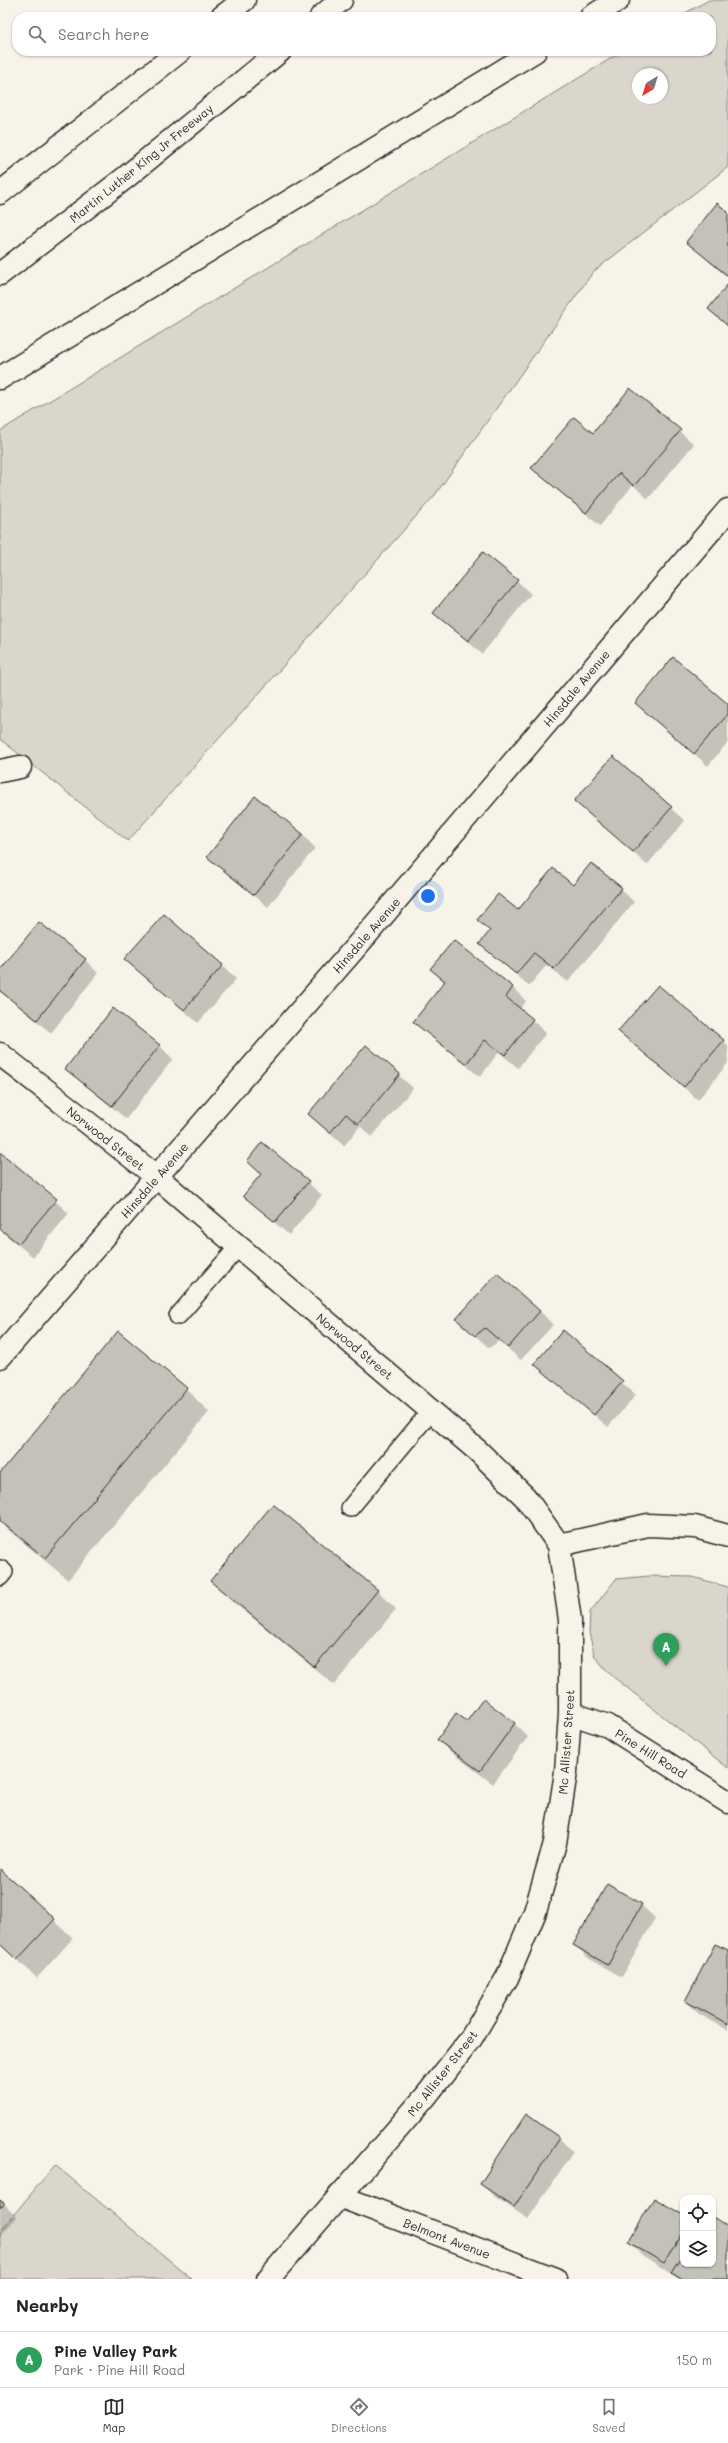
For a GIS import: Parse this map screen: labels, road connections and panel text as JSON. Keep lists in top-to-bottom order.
{
  "streets": {
    "main road": [
      "Martin Luther King Jr Freeway",
      "Hinsdale Avenue",
      "Norwood Street",
      "Mc Allister Street",
      "Pine Hill Road",
      "Belmont Avenue"
    ]
  },
  "crossings": [
    ["Hinsdale Avenue", "Norwood Street"],
    ["Norwood Street", "Mc Allister Street"],
    ["Mc Allister Street", "Pine Hill Road"],
    ["Mc Allister Street", "Belmont Avenue"]
  ],
  "north": "bottom left",
  "page": {
    "search": "Search here",
    "pins": "A",
    "heading": "Nearby",
    "list": [
      {
        "mark": "A",
        "name": "Pine Valley Park",
        "note": "Park · Pine Hill Road",
        "value": "150 m"
      }
    ],
    "nav": ["Map", "Directions", "Saved"]
  }
}
